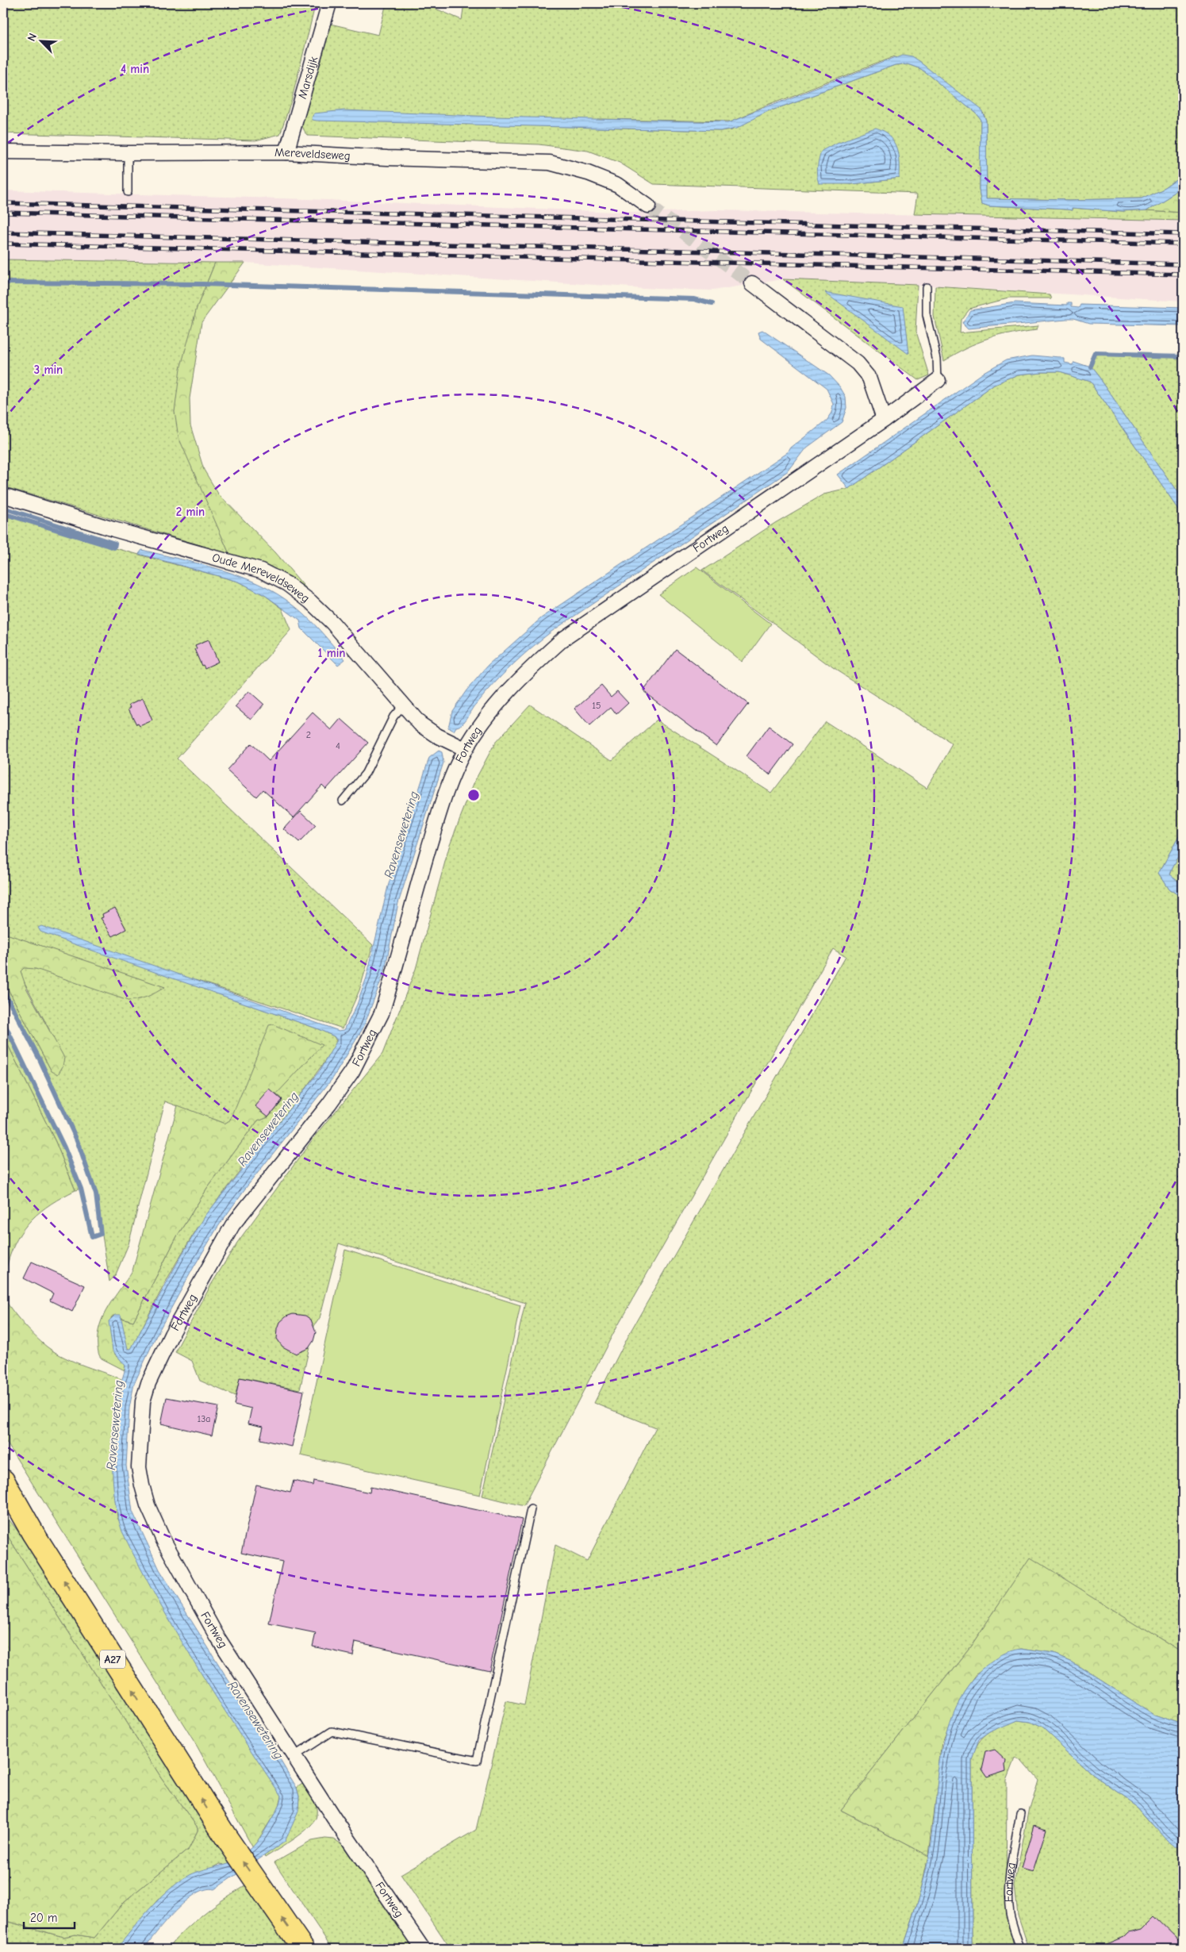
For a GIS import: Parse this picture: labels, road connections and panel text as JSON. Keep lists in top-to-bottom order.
{
  "streets": {
    "highway": ["A27"],
    "street": [
      "Marsdijk",
      "Mereveldseweg",
      "Fortweg",
      "Oude Mereveldseweg"
    ]
  },
  "crossings": [
    ["Marsdijk", "Mereveldseweg"],
    ["Fortweg", "Oude Mereveldseweg"]
  ],
  "water": ["Ravensewetering"],
  "house_numbers": [
    "15",
    "2",
    "4",
    "13a"
  ],
  "scale_bar": "20 m",
  "north": "top left",
  "rings": [
    "4 min",
    "3 min",
    "2 min",
    "1 min"
  ]
}
